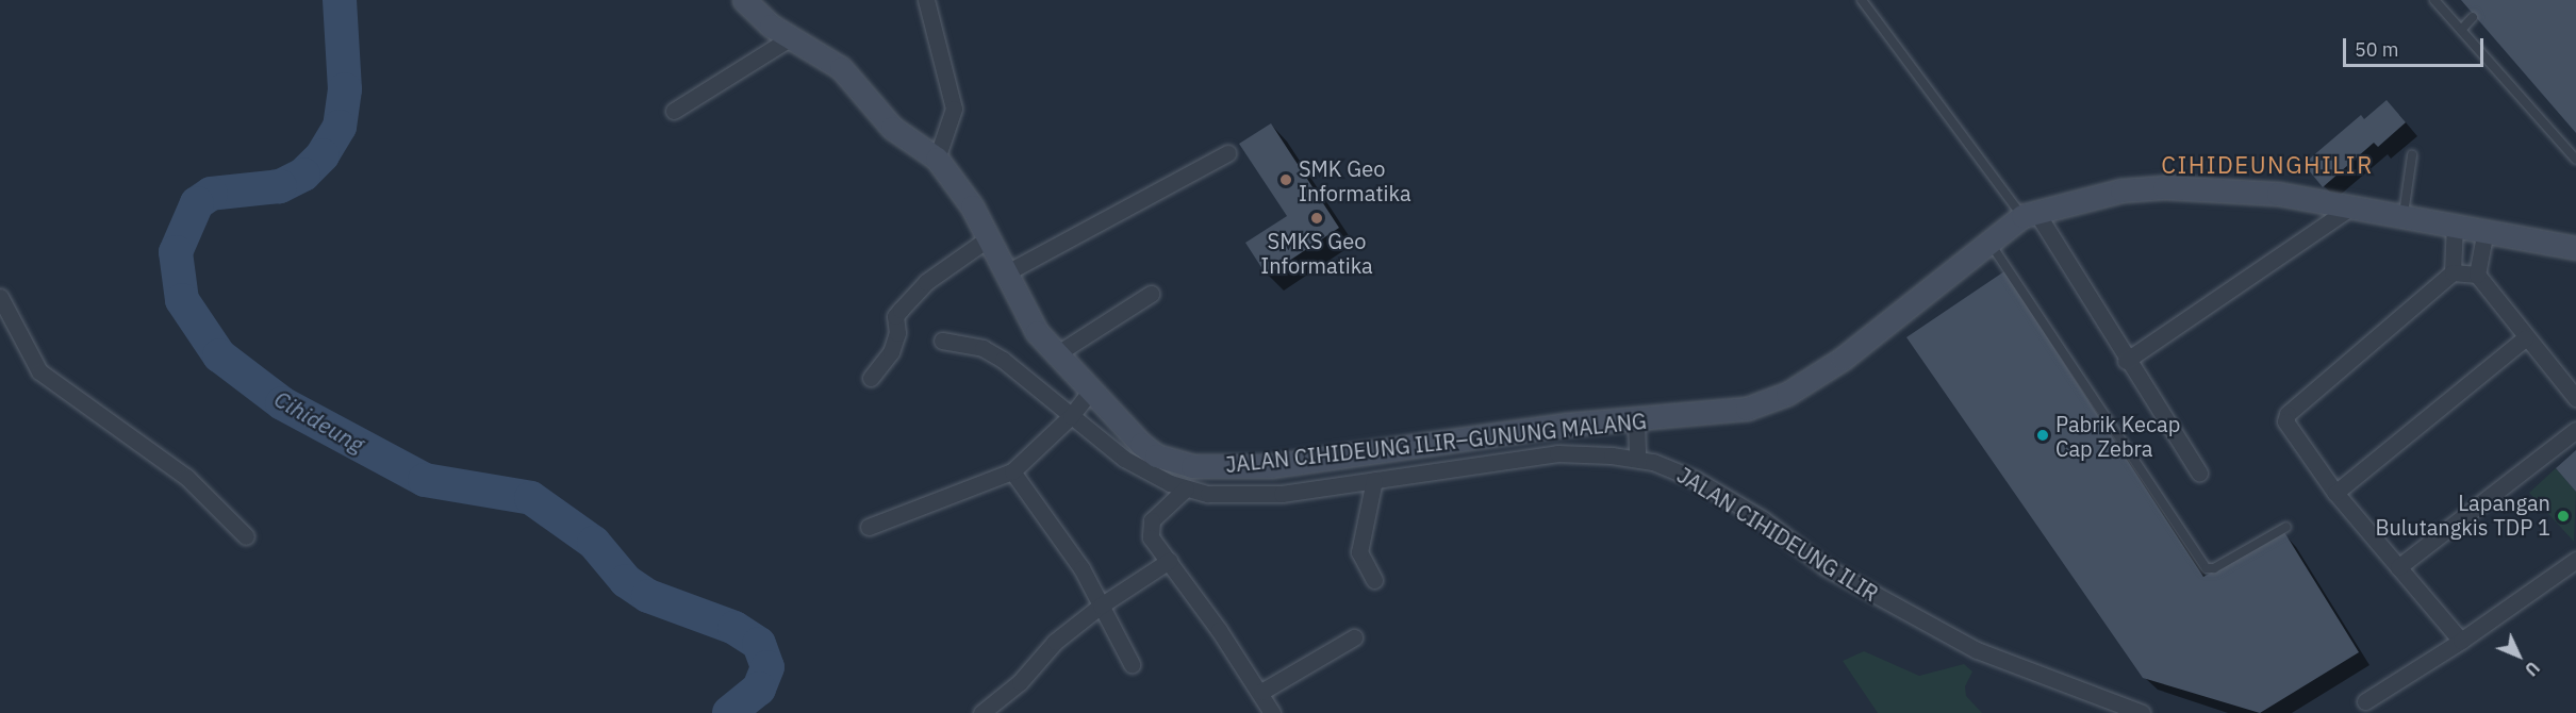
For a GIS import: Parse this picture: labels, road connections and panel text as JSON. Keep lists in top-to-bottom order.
{
  "streets": {
    "main road": ["JALAN CIHIDEUNG ILIR–GUNUNG MALANG"],
    "street": ["JALAN CIHIDEUNG ILIR"]
  },
  "crossings": [
    ["JALAN CIHIDEUNG ILIR–GUNUNG MALANG", "JALAN CIHIDEUNG ILIR"]
  ],
  "districts": ["CIHIDEUNGHILIR"],
  "water": ["Cihideung"],
  "places": [
    "SMK Geo Informatika",
    "SMKS Geo Informatika",
    "Pabrik Kecap Cap Zebra",
    "Lapangan Bulutangkis TDP 1"
  ],
  "scale_bar": "50 m",
  "north": "bottom right"
}
